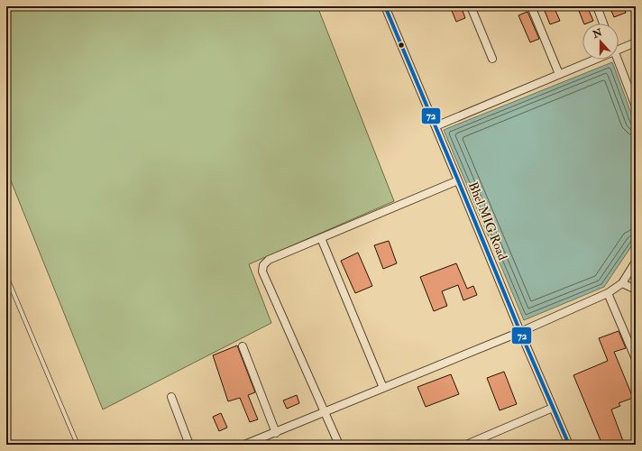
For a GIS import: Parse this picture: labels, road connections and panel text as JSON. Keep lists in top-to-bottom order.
{
  "streets": {
    "street": ["Bhel MIG Road"]
  },
  "lines": ["transit line 72"],
  "north": "top"
}
